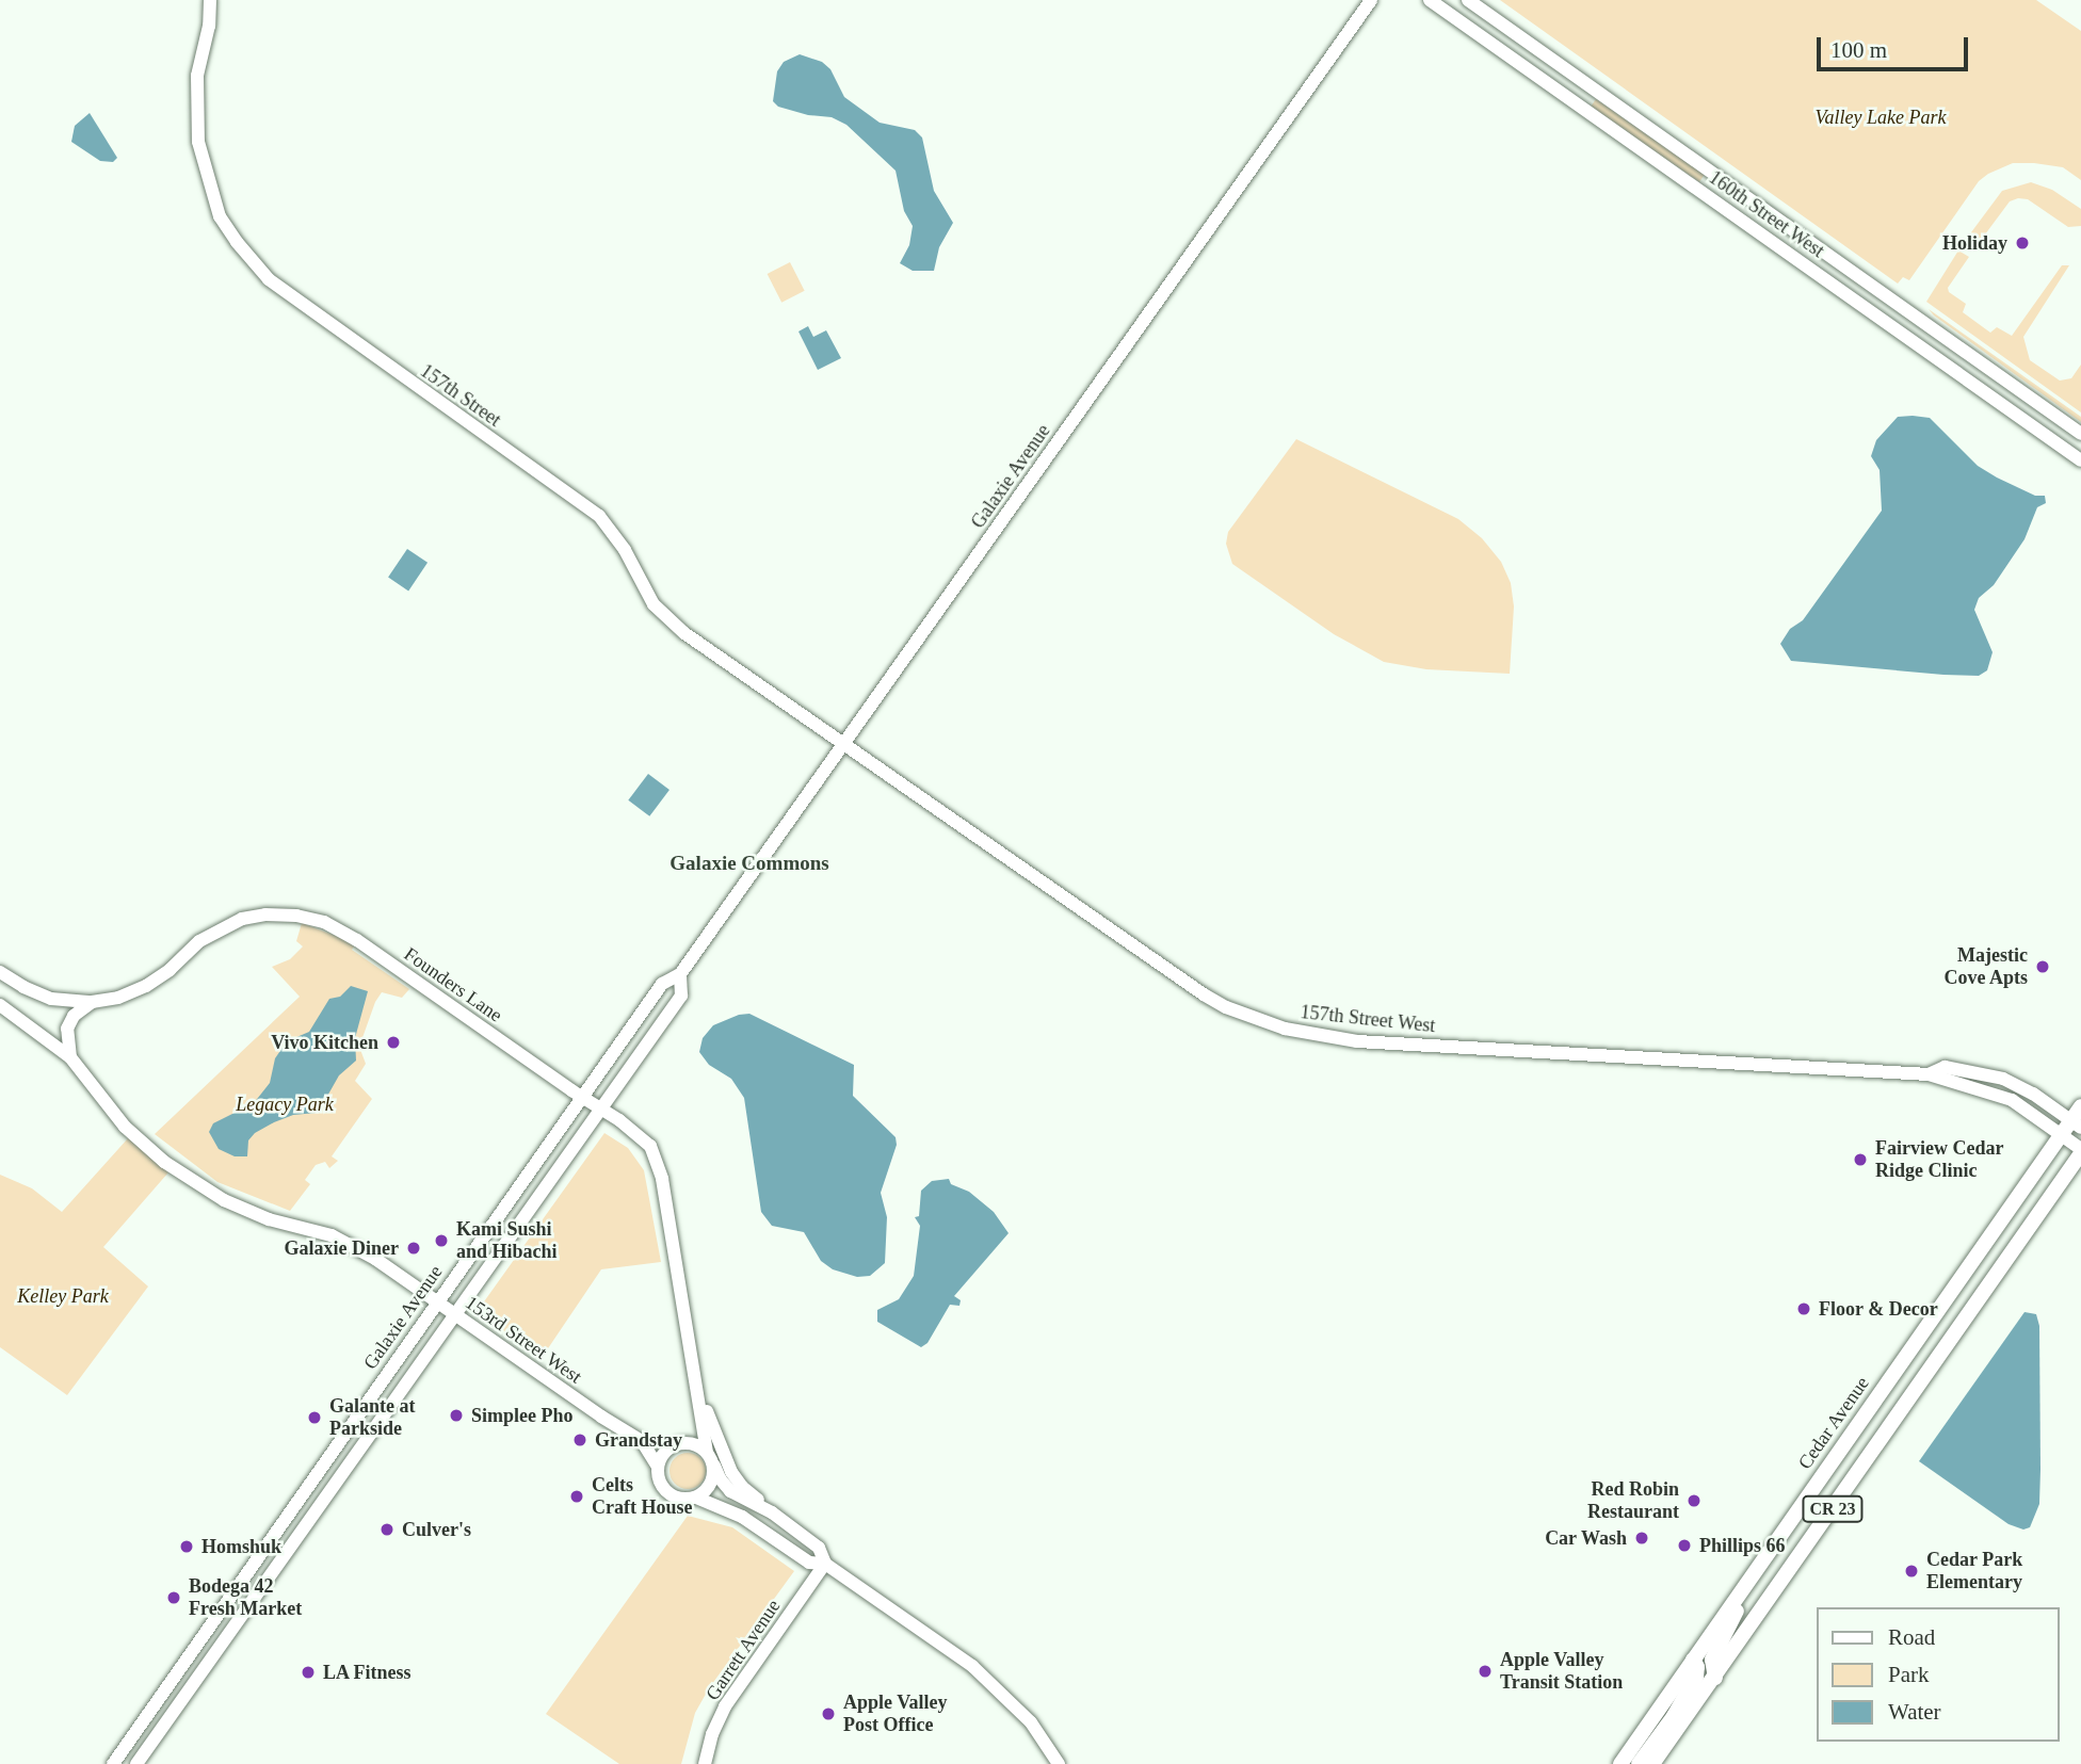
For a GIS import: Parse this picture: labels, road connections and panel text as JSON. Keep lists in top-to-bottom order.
{
  "streets": {
    "main road": ["Cedar Avenue", "CR 23"],
    "street": [
      "160th Street West",
      "157th Street",
      "Galaxie Avenue",
      "Founders Lane",
      "157th Street West",
      "153rd Street West",
      "Garrett Avenue"
    ]
  },
  "crossings": [
    ["157th Street", "Galaxie Avenue"],
    ["157th Street", "157th Street West"],
    ["Galaxie Avenue", "Founders Lane"],
    ["Galaxie Avenue", "157th Street West"],
    ["Galaxie Avenue", "153rd Street West"],
    ["Founders Lane", "153rd Street West"],
    ["157th Street West", "Cedar Avenue"],
    ["157th Street West", "CR 23"]
  ],
  "districts": ["Galaxie Commons"],
  "parks": ["Valley Lake Park", "Legacy Park", "Kelley Park"],
  "places": [
    "Holiday",
    "Majestic Cove Apts",
    "Vivo Kitchen",
    "Fairview Cedar Ridge Clinic",
    "Kami Sushi and Hibachi",
    "Galaxie Diner",
    "Floor & Decor",
    "Simplee Pho",
    "Galante at Parkside",
    "Grandstay",
    "Celts Craft House",
    "Red Robin Restaurant",
    "Culver's",
    "Car Wash",
    "Phillips 66",
    "Homshuk",
    "Cedar Park Elementary",
    "Bodega 42 Fresh Market",
    "Apple Valley Transit Station",
    "LA Fitness",
    "Apple Valley Post Office"
  ],
  "legend": ["Road", "Park", "Water"],
  "scale_bar": "100 m"
}
